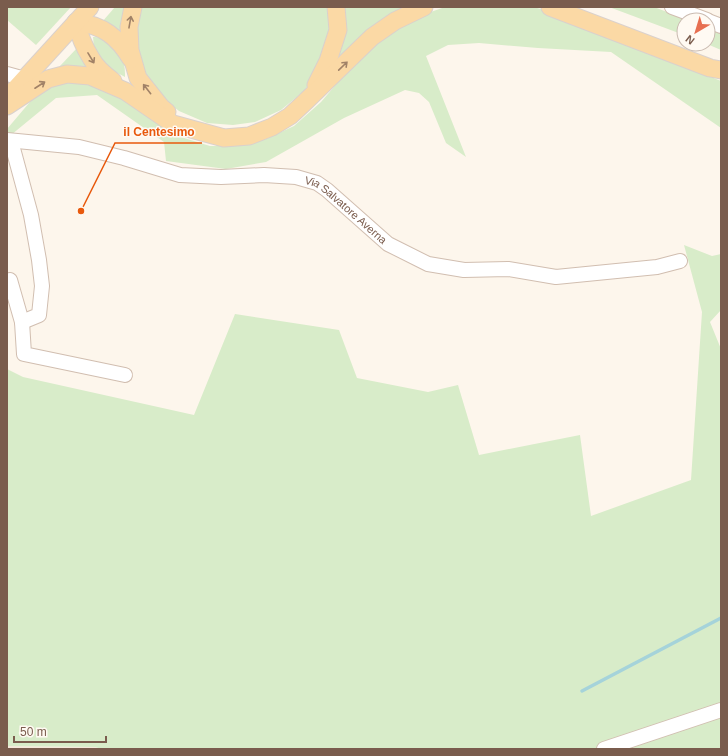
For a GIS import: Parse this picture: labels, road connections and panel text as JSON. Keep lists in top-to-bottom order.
{
  "streets": {
    "street": ["Via Salvatore Averna"]
  },
  "places": ["il Centesimo"],
  "scale_bar": "50 m",
  "north": "bottom left"
}
